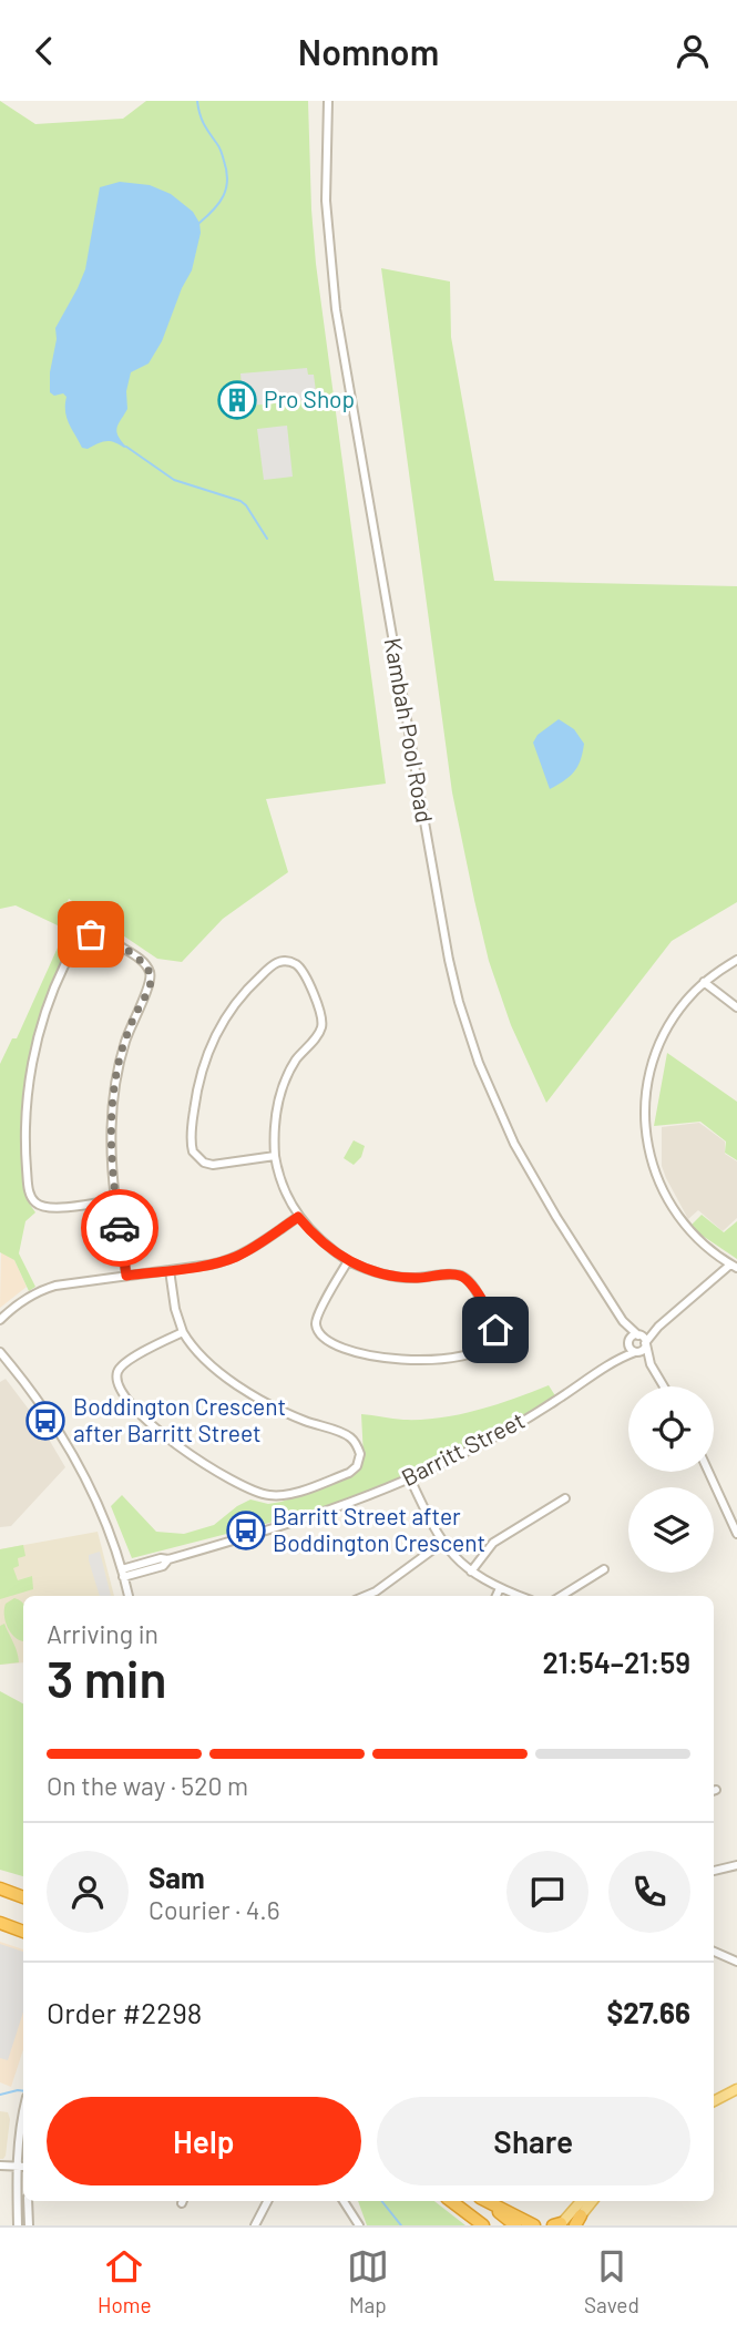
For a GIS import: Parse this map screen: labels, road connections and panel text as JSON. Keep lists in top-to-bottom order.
{
  "streets": {
    "street": ["Kambah Pool Road", "Barritt Street"]
  },
  "crossings": [
    ["Kambah Pool Road", "Barritt Street"]
  ],
  "places": {
    "building": ["Pro Shop"],
    "bus stop": ["Boddington Crescent after Barritt Street", "Barritt Street after Boddington Crescent"]
  },
  "page": {
    "header": "Nomnom",
    "heading": ["3 min", "Arriving in", "21:54–21:59"],
    "panel": [
      "Sam",
      "Courier · 4.6",
      "Order #2298",
      "$27.66"
    ],
    "bar": "On the way · 520 m",
    "buttons": ["Help", "Share"],
    "tabs": ["Home", "Map", "Saved"]
  }
}
